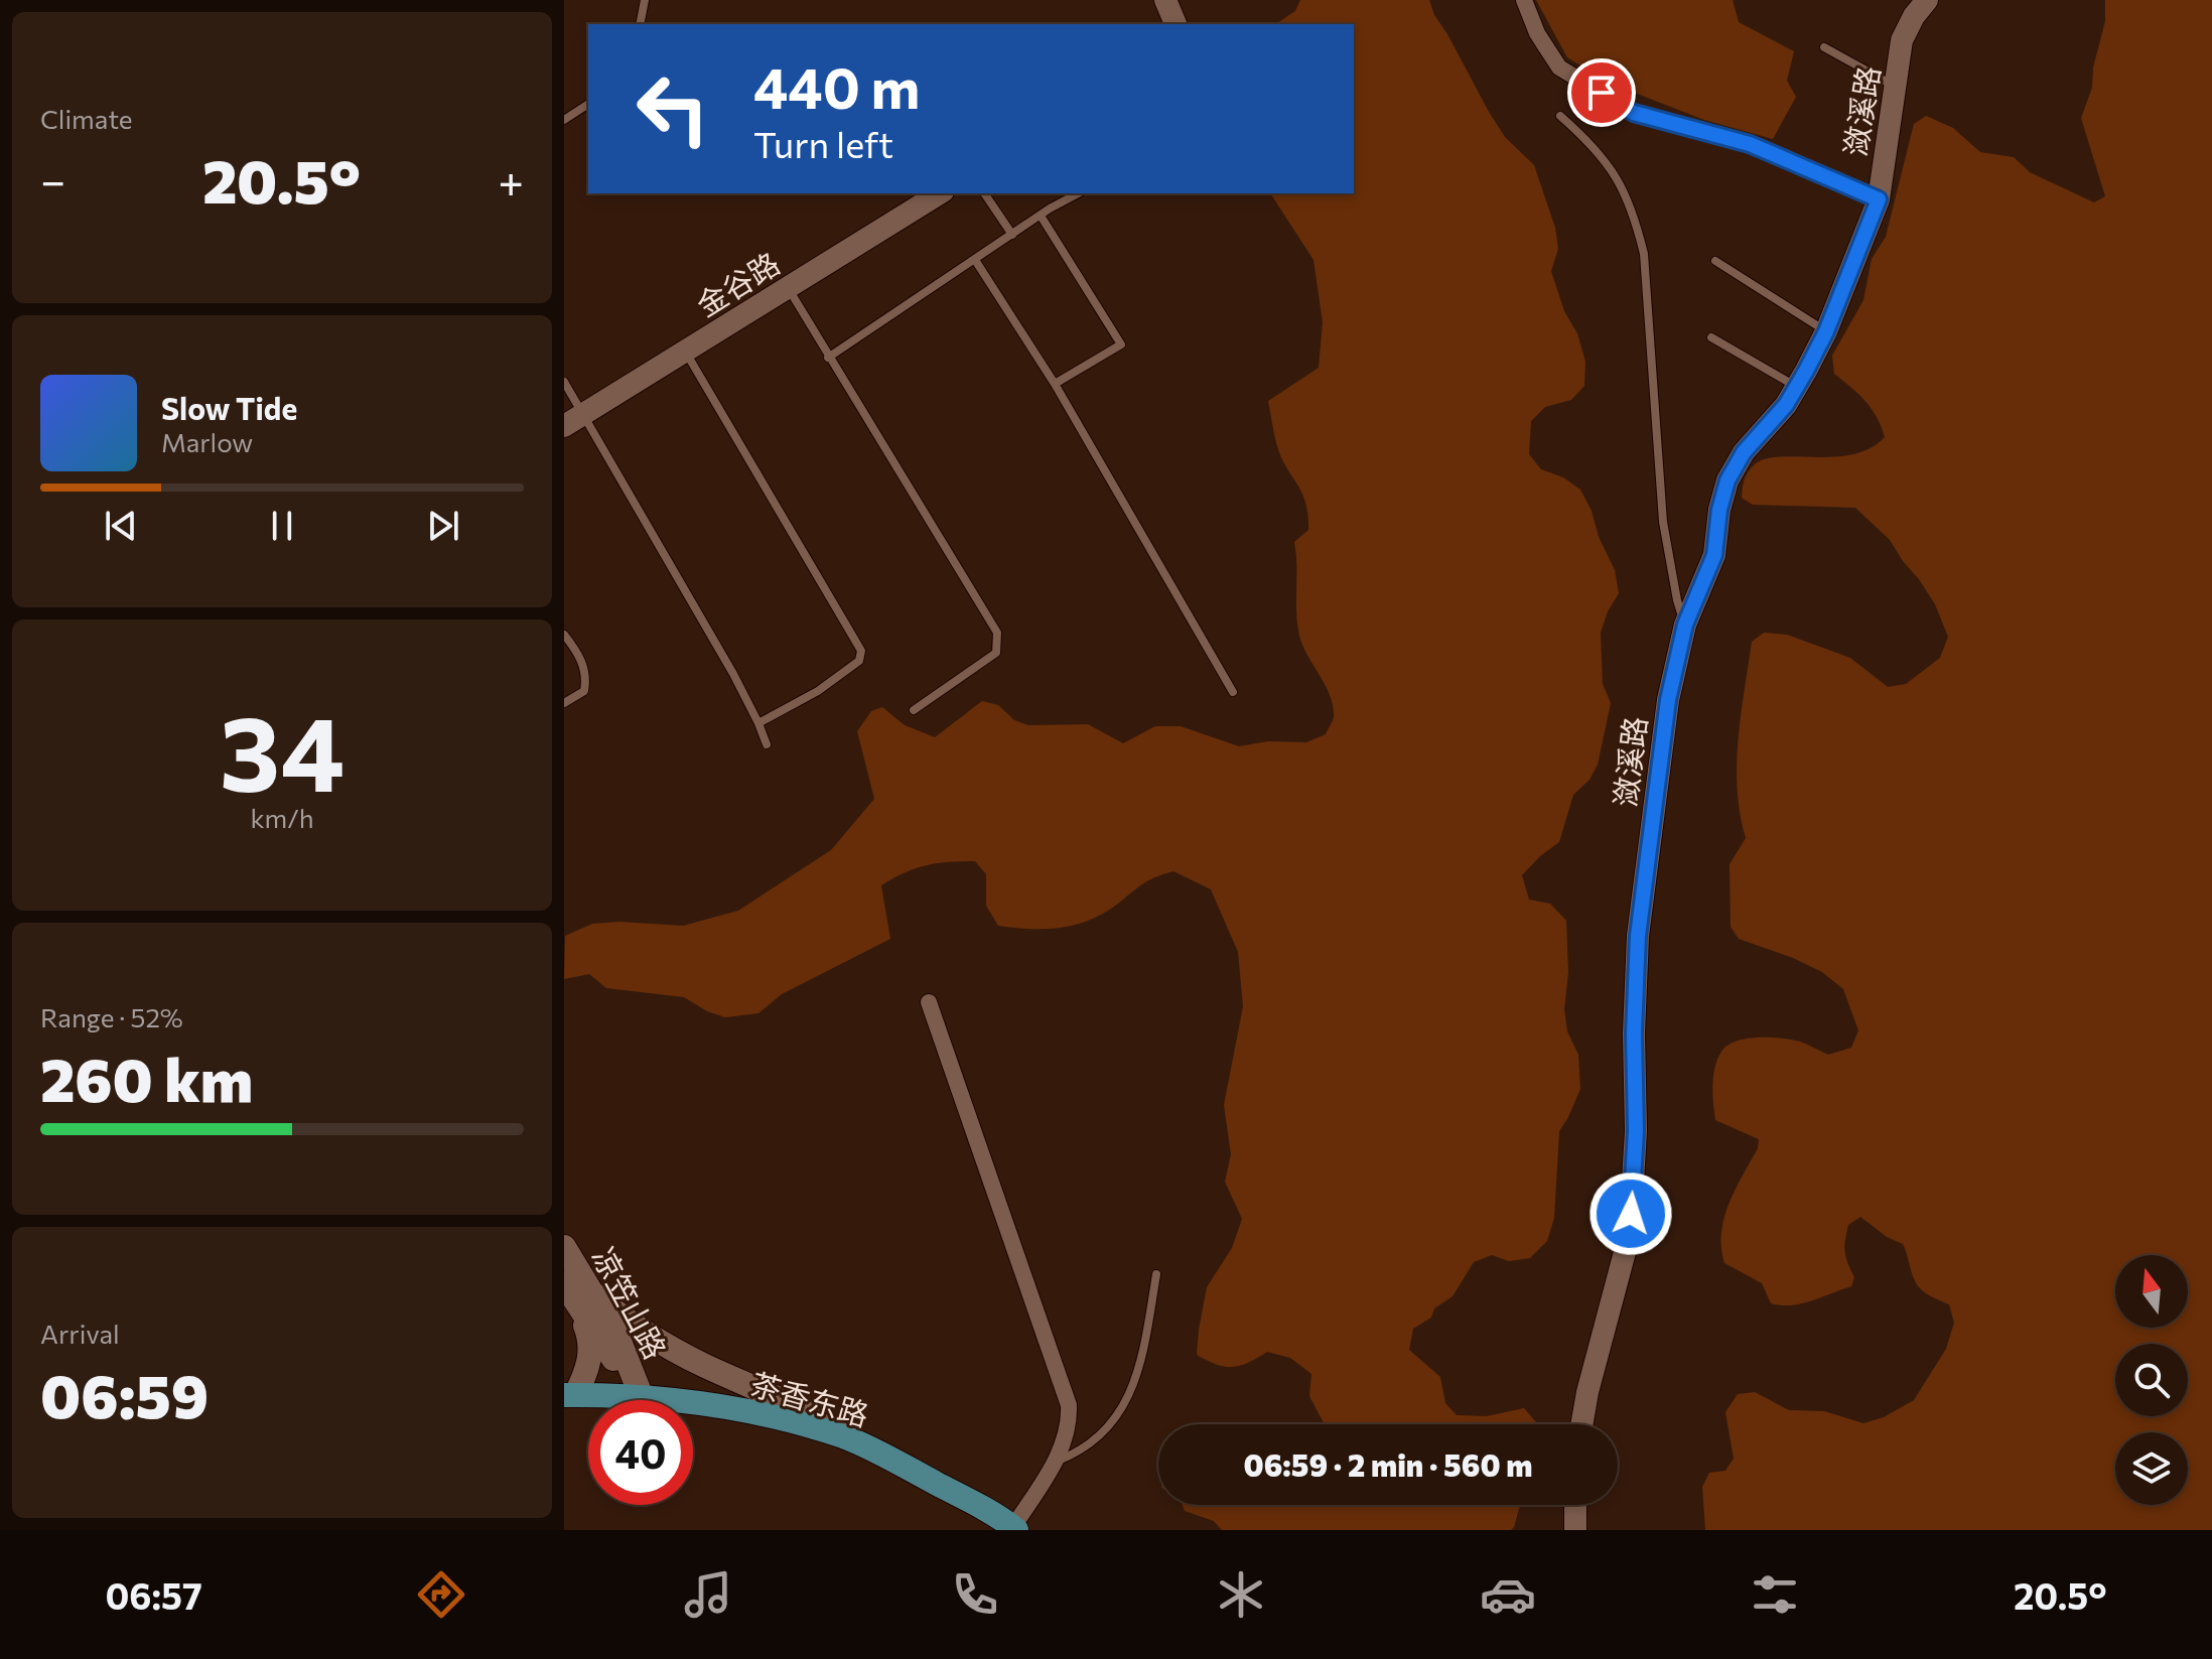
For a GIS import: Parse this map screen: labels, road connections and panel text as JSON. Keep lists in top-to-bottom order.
{
  "streets": {
    "main road": ["凉笠山路", "茶香东路"],
    "street": ["潋溪路", "金谷路"]
  },
  "crossings": [
    ["凉笠山路", "茶香东路"]
  ],
  "north": "top",
  "page": {
    "tile": [
      "Climate",
      ["34", "km/h"],
      ["Range · 52%", "260 km"],
      ["Arrival", "06:59"]
    ],
    "turn": ["440 m", "Turn left"],
    "heat": ["−", "20.5°", "+"],
    "song": ["Slow Tide", "Marlow"],
    "limit": "40",
    "trip": "06:59 · 2 min · 560 m",
    "tabs": ["06:57", "20.5°"]
  }
}
